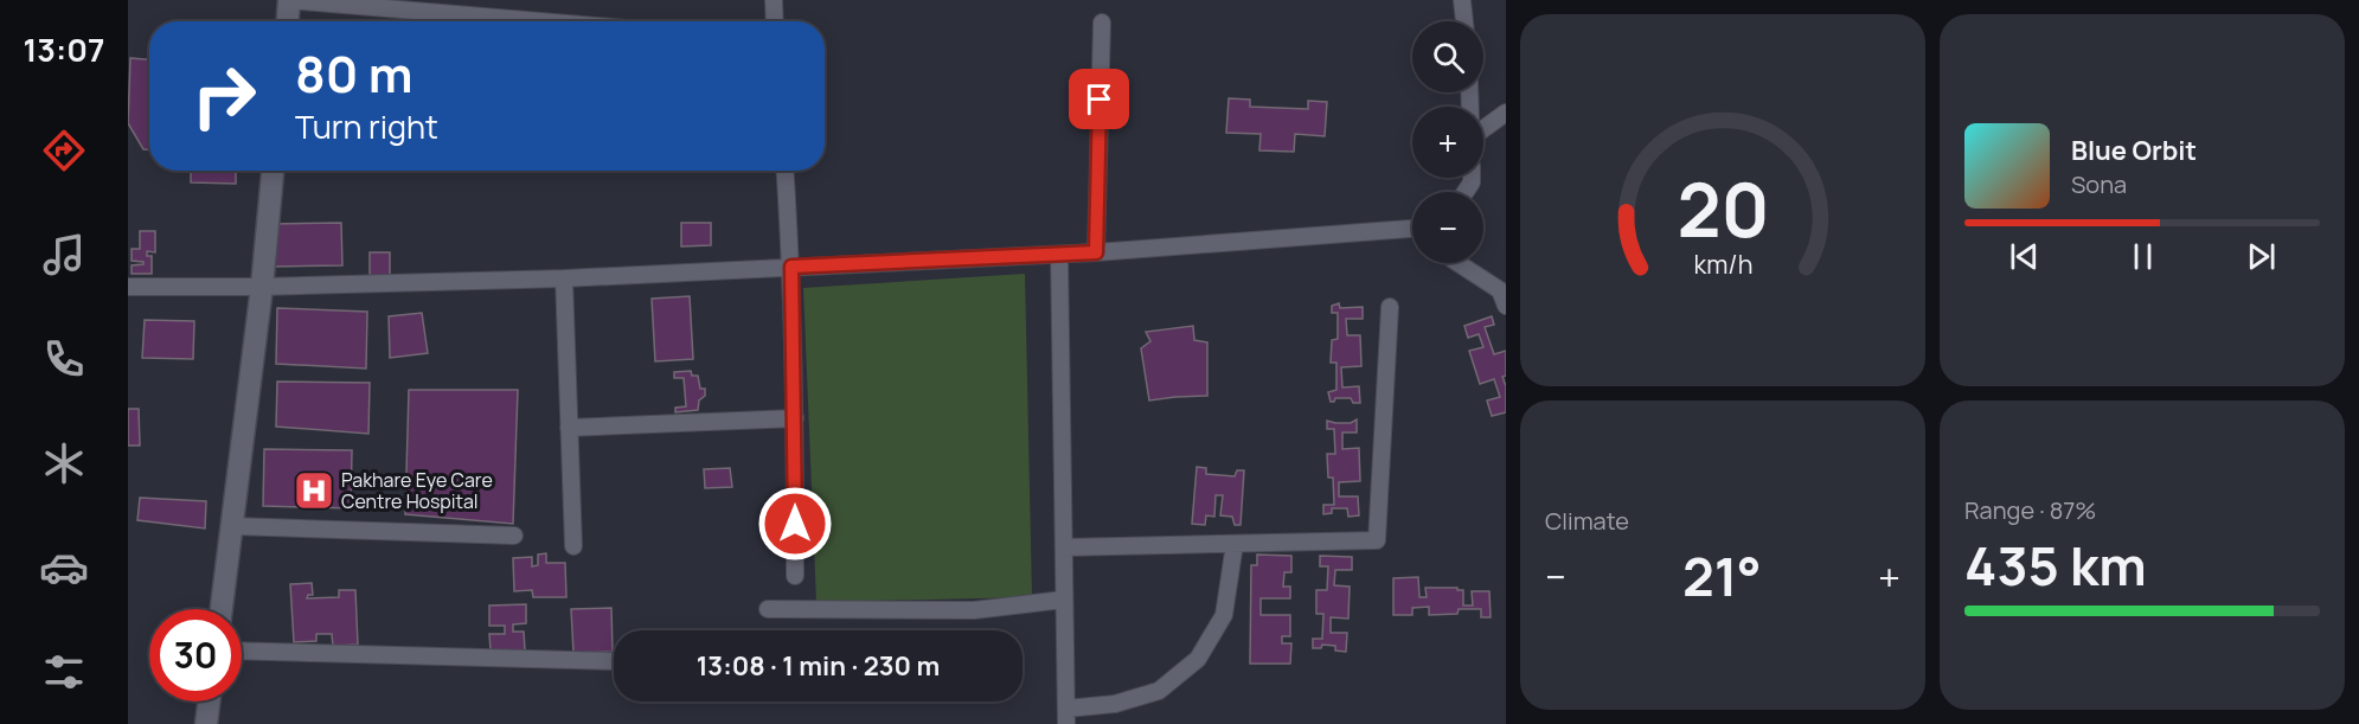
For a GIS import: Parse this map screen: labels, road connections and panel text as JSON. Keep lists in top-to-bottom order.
{
  "places": {
    "hospital": ["Pakhare Eye Care Centre Hospital"]
  },
  "page": {
    "tabs": "13:07",
    "map_buttons": ["+", "−"],
    "turn": ["80 m", "Turn right"],
    "song": ["Blue Orbit", "Sona"],
    "tile": [
      "Climate",
      ["Range · 87%", "435 km"]
    ],
    "heat": ["−", "21°", "+"],
    "limit": "30",
    "trip": "13:08 · 1 min · 230 m",
    "gauge": ["20", "km/h"]
  }
}
